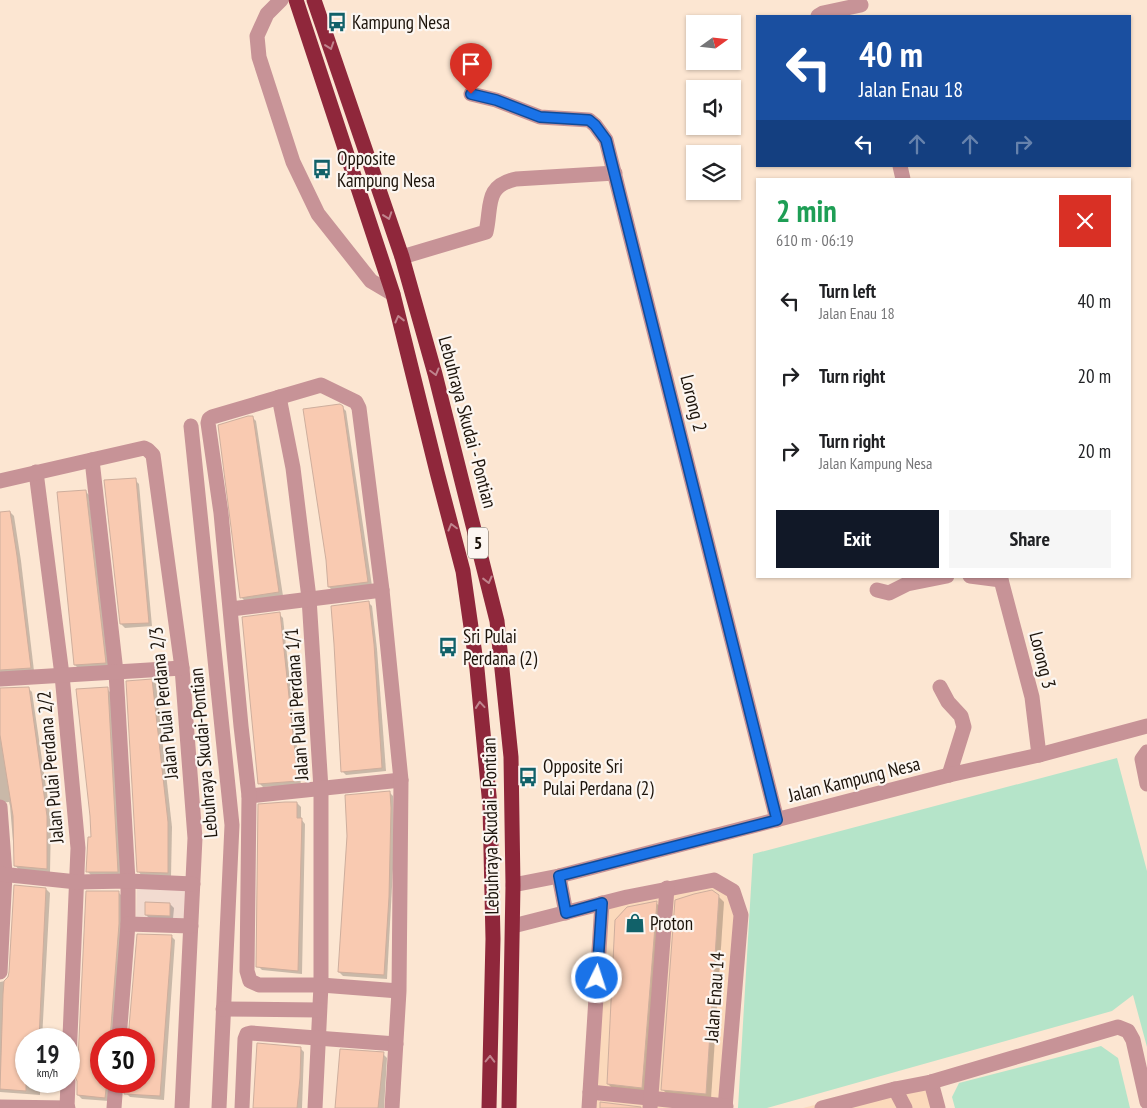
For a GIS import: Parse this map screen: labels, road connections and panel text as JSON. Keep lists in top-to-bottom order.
{
  "streets": {
    "highway": ["Lebuhraya Skudai - Pontian", "5"],
    "street": [
      "Lorong 2",
      "Lorong 3",
      "Jalan Pulai Perdana 2/3",
      "Jalan Pulai Perdana 1/1",
      "Lebuhraya Skudai-Pontian",
      "Jalan Pulai Perdana 2/2",
      "Jalan Kampung Nesa",
      "Jalan Enau 14"
    ]
  },
  "crossings": [
    ["Lorong 2", "Jalan Kampung Nesa"],
    ["Lebuhraya Skudai - Pontian", "Jalan Kampung Nesa"],
    ["Lorong 3", "Jalan Kampung Nesa"],
    ["Jalan Pulai Perdana 2/3", "Jalan Pulai Perdana 2/2"]
  ],
  "places": {
    "bus stop": [
      "Kampung Nesa",
      "Opposite Kampung Nesa",
      "Sri Pulai Perdana (2)",
      "Opposite Sri Pulai Perdana (2)"
    ],
    "shop": ["Proton"]
  },
  "north": "right",
  "page": {
    "turn": ["40 m", "Jalan Enau 18"],
    "heading": ["2 min", "610 m · 06:19"],
    "list": [
      {
        "name": "Turn left",
        "note": "Jalan Enau 18",
        "value": "40 m"
      },
      {
        "name": "Turn right",
        "value": "20 m"
      },
      {
        "name": "Turn right",
        "note": "Jalan Kampung Nesa",
        "value": "20 m"
      }
    ],
    "buttons": ["Exit", "Share"],
    "speed": "19 km/h",
    "limit": "30"
  }
}
